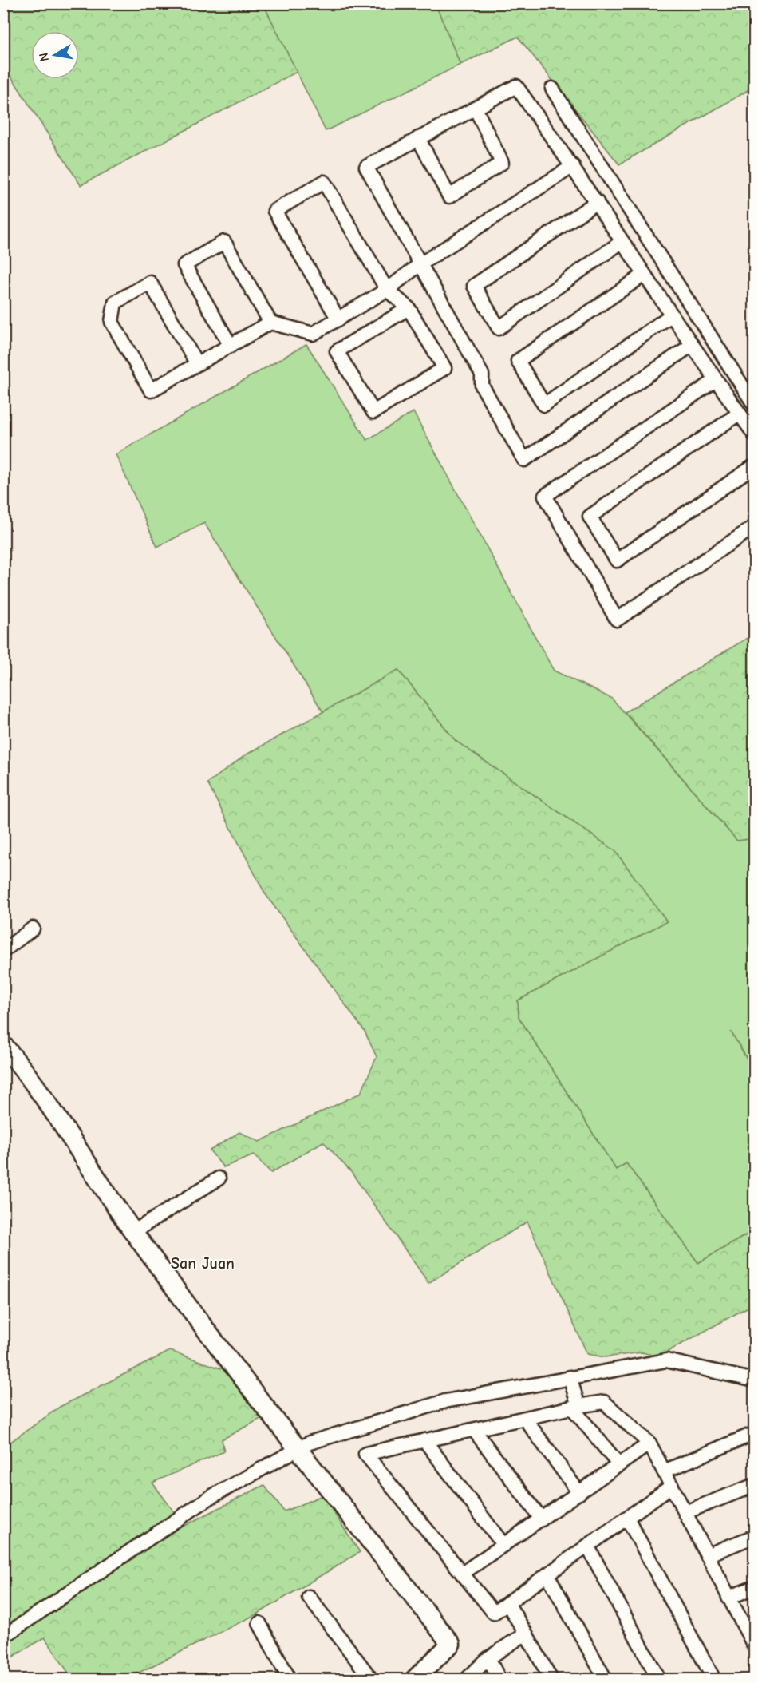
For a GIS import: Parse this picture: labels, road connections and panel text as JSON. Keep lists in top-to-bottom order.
{
  "districts": ["San Juan"],
  "north": "left"
}
